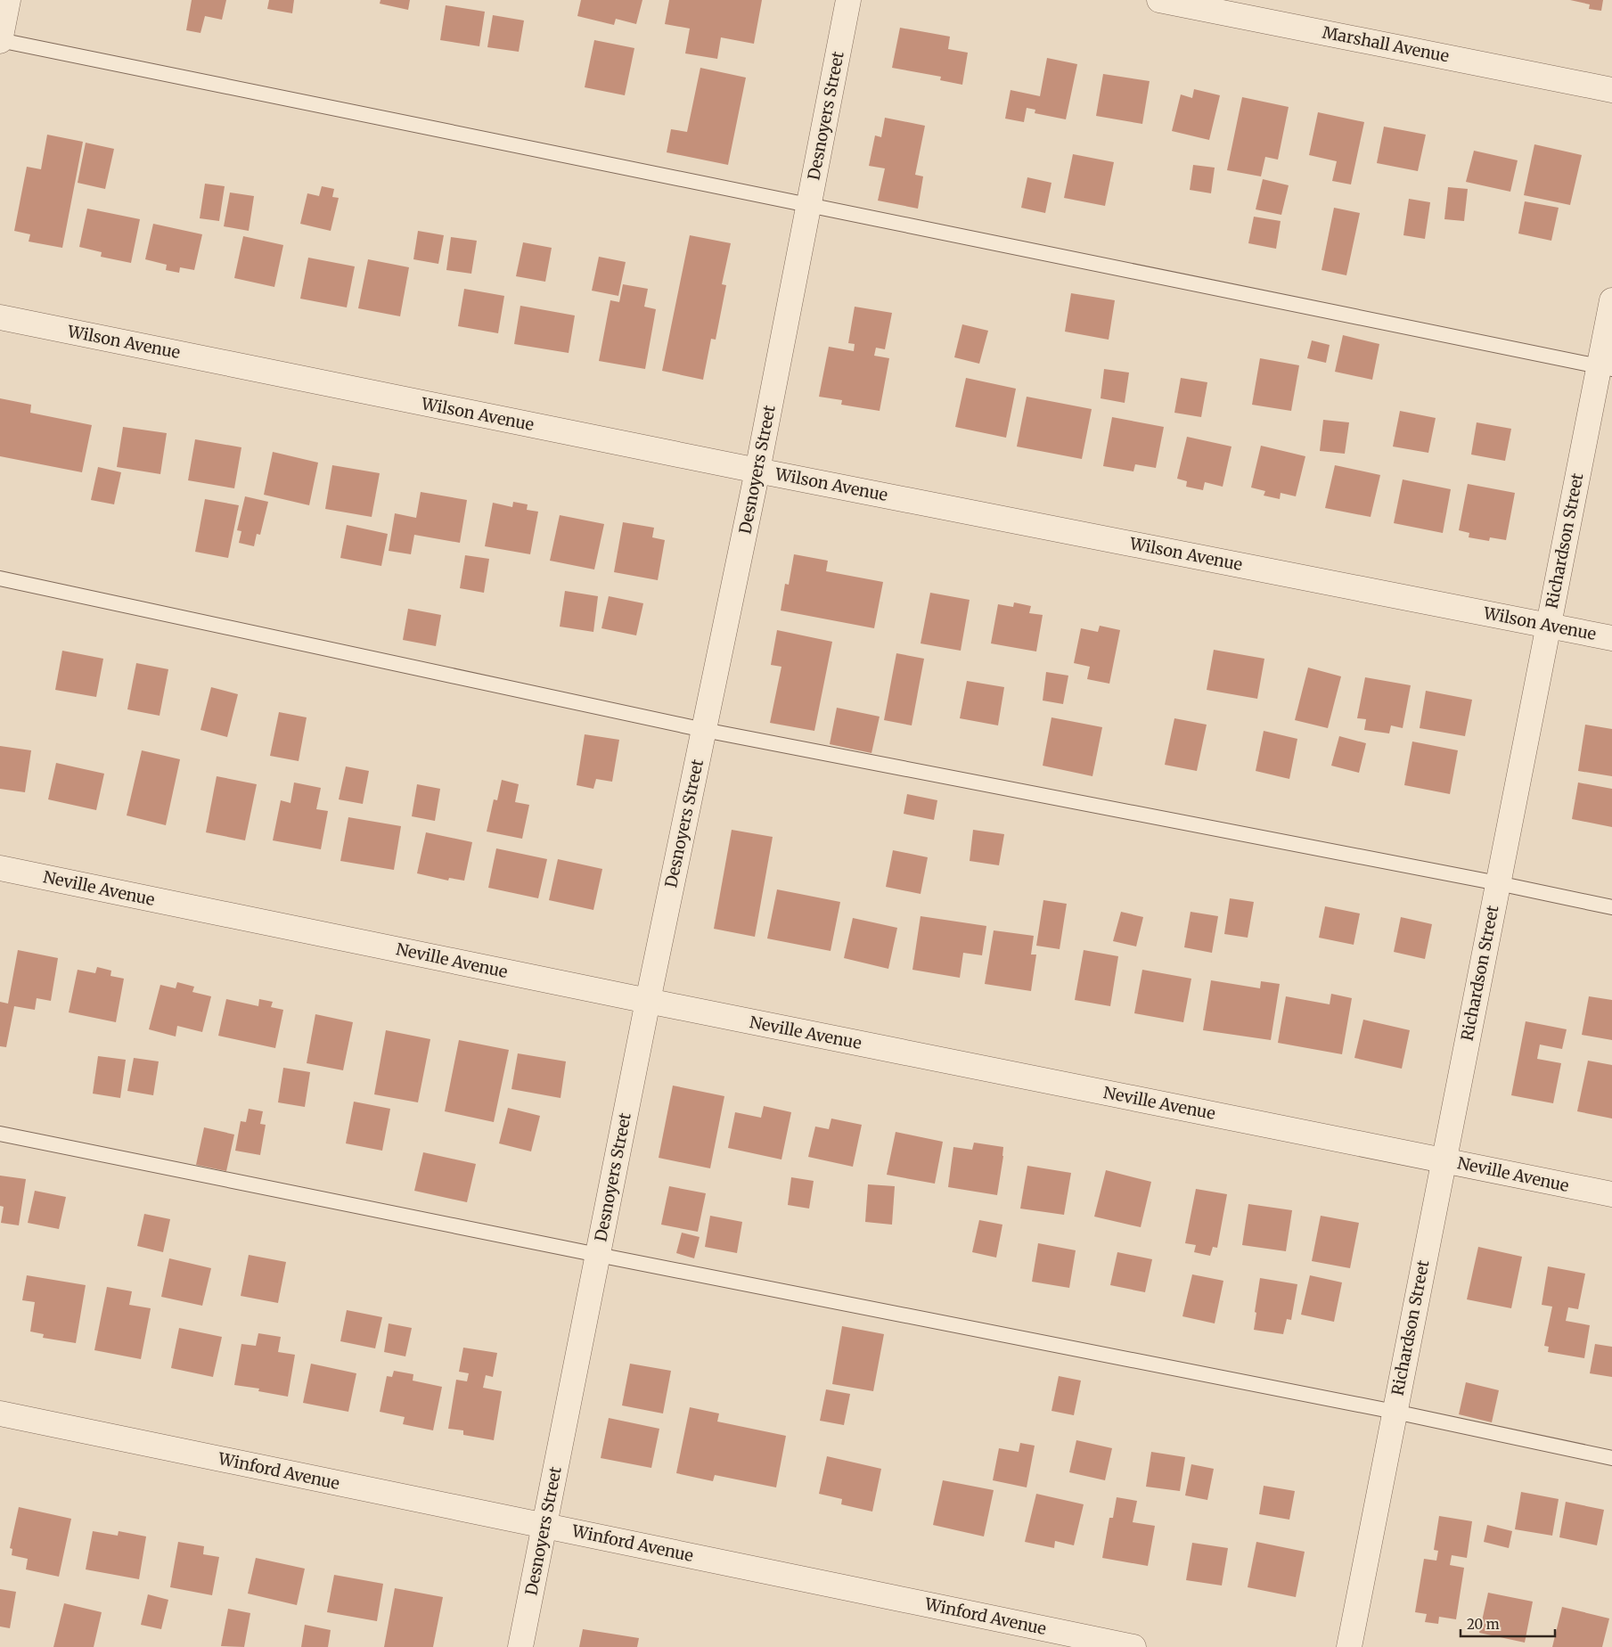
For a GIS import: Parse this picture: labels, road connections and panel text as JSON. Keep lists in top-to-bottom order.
{
  "streets": {
    "street": [
      "Marshall Avenue",
      "Desnoyers Street",
      "Wilson Avenue",
      "Richardson Street",
      "Neville Avenue",
      "Winford Avenue"
    ]
  },
  "crossings": [
    ["Desnoyers Street", "Wilson Avenue"],
    ["Desnoyers Street", "Neville Avenue"],
    ["Desnoyers Street", "Winford Avenue"],
    ["Wilson Avenue", "Richardson Street"],
    ["Richardson Street", "Neville Avenue"]
  ],
  "scale_bar": "20 m"
}
